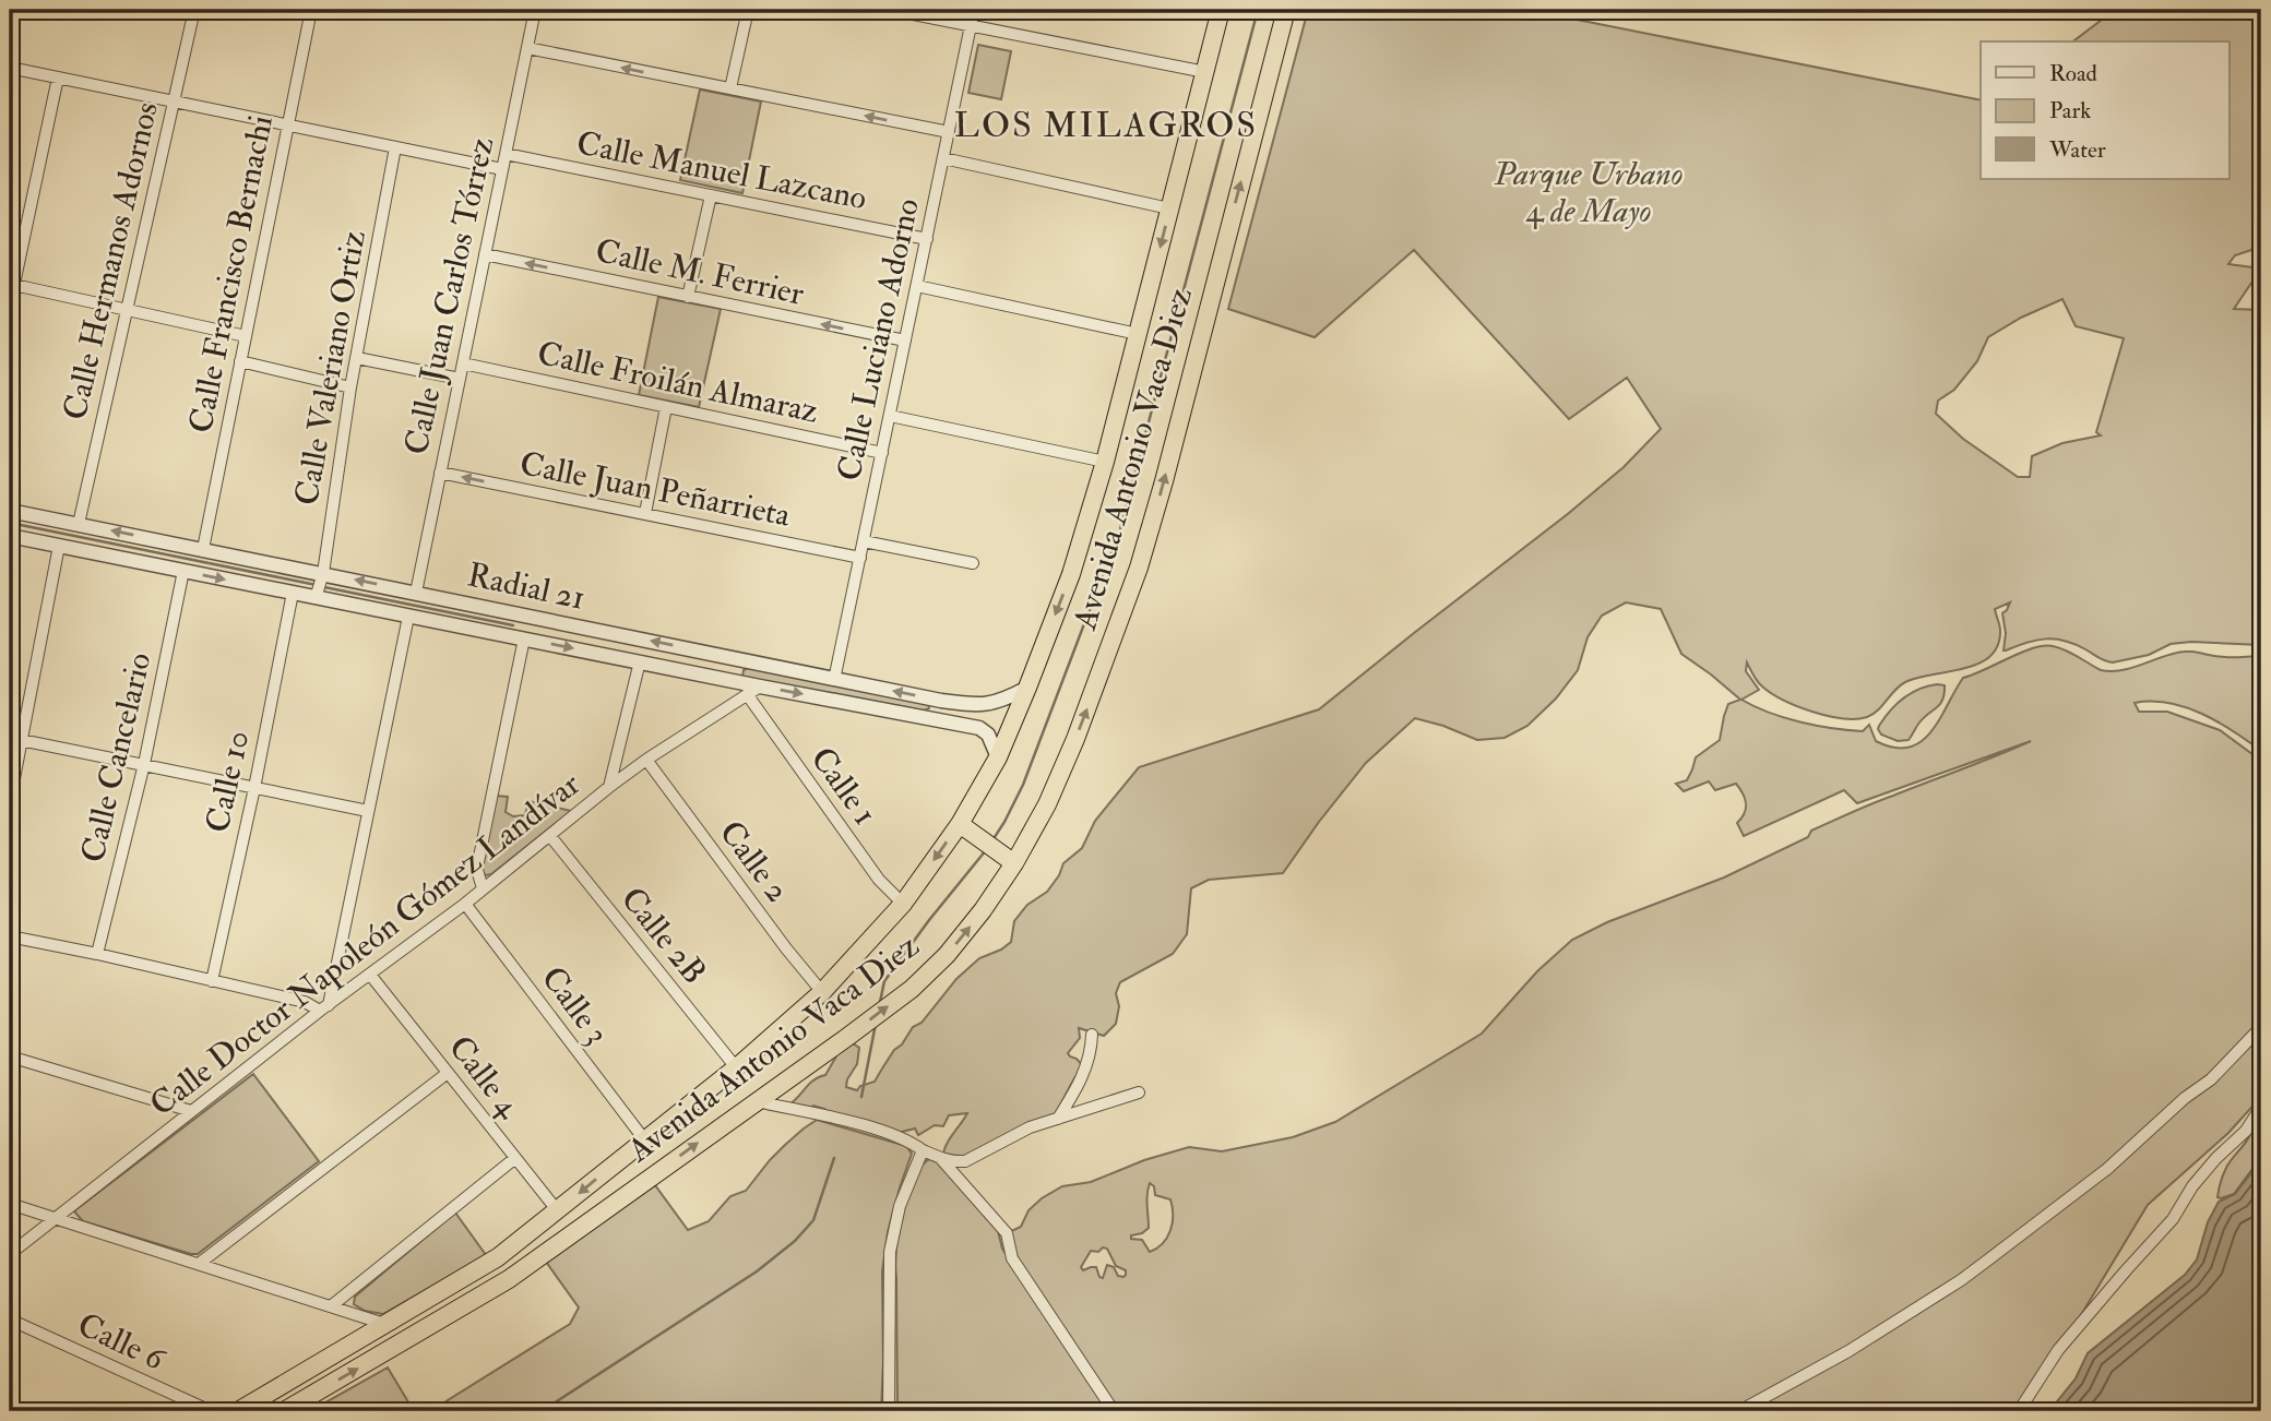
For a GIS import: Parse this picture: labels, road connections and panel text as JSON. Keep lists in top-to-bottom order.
{
  "streets": {
    "highway": ["Avenida Antonio Vaca Diez"],
    "street": [
      "Calle Manuel Lazcano",
      "Calle Hermanos Adornos",
      "Calle M. Ferrier",
      "Calle Francisco Bernachi",
      "Calle Juan Carlos Tórrez",
      "Calle Luciano Adorno",
      "Calle Valeriano Ortiz",
      "Calle Froilán Almaraz",
      "Calle Juan Peñarrieta",
      "Radial 21",
      "Calle Cancelario",
      "Calle 10",
      "Calle 1",
      "Calle 2",
      "Calle 2B",
      "Calle Doctor Napoleón Gómez Landívar",
      "Calle 3",
      "Calle 4",
      "Calle 6"
    ]
  },
  "crossings": [
    ["Calle Manuel Lazcano", "Calle Juan Carlos Tórrez"],
    ["Calle Manuel Lazcano", "Calle Luciano Adorno"],
    ["Calle Hermanos Adornos", "Radial 21"],
    ["Calle M. Ferrier", "Calle Juan Carlos Tórrez"],
    ["Calle M. Ferrier", "Calle Luciano Adorno"],
    ["Calle Francisco Bernachi", "Radial 21"],
    ["Calle Juan Carlos Tórrez", "Calle Froilán Almaraz"],
    ["Calle Juan Carlos Tórrez", "Calle Juan Peñarrieta"],
    ["Calle Juan Carlos Tórrez", "Radial 21"],
    ["Calle Luciano Adorno", "Calle Froilán Almaraz"],
    ["Calle Luciano Adorno", "Calle Juan Peñarrieta"],
    ["Calle Luciano Adorno", "Radial 21"],
    ["Calle Valeriano Ortiz", "Radial 21"],
    ["Avenida Antonio Vaca Diez", "Radial 21"],
    ["Avenida Antonio Vaca Diez", "Calle 1"],
    ["Avenida Antonio Vaca Diez", "Calle 2"],
    ["Avenida Antonio Vaca Diez", "Calle 2B"],
    ["Avenida Antonio Vaca Diez", "Calle 3"],
    ["Avenida Antonio Vaca Diez", "Calle 4"],
    ["Radial 21", "Calle Cancelario"],
    ["Radial 21", "Calle 10"],
    ["Radial 21", "Calle 1"],
    ["Radial 21", "Calle Doctor Napoleón Gómez Landívar"],
    ["Calle 1", "Calle Doctor Napoleón Gómez Landívar"],
    ["Calle 2", "Calle Doctor Napoleón Gómez Landívar"],
    ["Calle 2B", "Calle Doctor Napoleón Gómez Landívar"],
    ["Calle Doctor Napoleón Gómez Landívar", "Calle 3"],
    ["Calle Doctor Napoleón Gómez Landívar", "Calle 4"]
  ],
  "one_way": ["Calle M. Ferrier", "Calle Juan Peñarrieta"],
  "districts": ["LOS MILAGROS"],
  "parks": ["Parque Urbano 4 de Mayo"],
  "legend": ["Road", "Park", "Water"]
}
